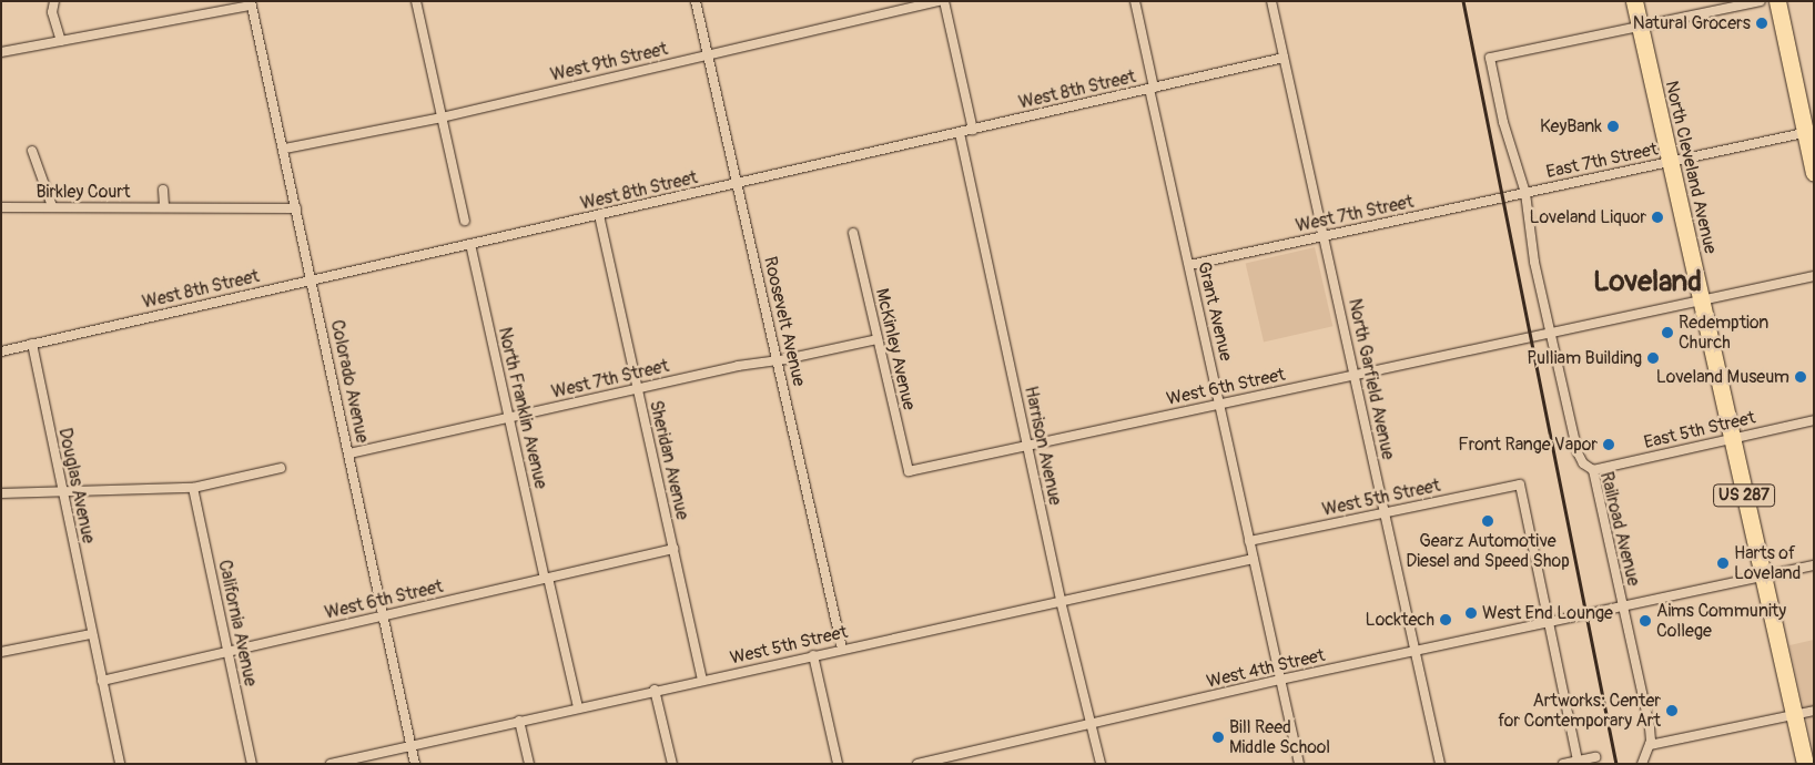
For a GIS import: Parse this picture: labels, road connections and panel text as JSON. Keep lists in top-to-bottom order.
{
  "streets": {
    "highway": ["North Cleveland Avenue", "US 287"],
    "street": [
      "West 9th Street",
      "West 8th Street",
      "East 7th Street",
      "Birkley Court",
      "West 7th Street",
      "Grant Avenue",
      "Roosevelt Avenue",
      "McKinley Avenue",
      "North Garfield Avenue",
      "Colorado Avenue",
      "West 6th Street",
      "North Franklin Avenue",
      "East 5th Street",
      "Harrison Avenue",
      "Sheridan Avenue",
      "Douglas Avenue",
      "West 5th Street",
      "Railroad Avenue",
      "California Avenue",
      "West 4th Street"
    ]
  },
  "crossings": [
    ["West 9th Street", "Roosevelt Avenue"],
    ["West 9th Street", "Colorado Avenue"],
    ["West 8th Street", "Grant Avenue"],
    ["West 8th Street", "Roosevelt Avenue"],
    ["West 8th Street", "North Garfield Avenue"],
    ["West 8th Street", "Colorado Avenue"],
    ["West 8th Street", "North Franklin Avenue"],
    ["West 8th Street", "Harrison Avenue"],
    ["West 8th Street", "Sheridan Avenue"],
    ["West 8th Street", "Douglas Avenue"],
    ["East 7th Street", "North Cleveland Avenue"],
    ["East 7th Street", "West 7th Street"],
    ["East 7th Street", "Railroad Avenue"],
    ["North Cleveland Avenue", "West 6th Street"],
    ["North Cleveland Avenue", "East 5th Street"],
    ["North Cleveland Avenue", "Railroad Avenue"],
    ["North Cleveland Avenue", "West 4th Street"],
    ["Birkley Court", "Colorado Avenue"],
    ["West 7th Street", "Grant Avenue"],
    ["West 7th Street", "Roosevelt Avenue"],
    ["West 7th Street", "McKinley Avenue"],
    ["West 7th Street", "North Garfield Avenue"],
    ["West 7th Street", "Colorado Avenue"],
    ["West 7th Street", "North Franklin Avenue"],
    ["West 7th Street", "Sheridan Avenue"],
    ["West 7th Street", "Railroad Avenue"],
    ["Grant Avenue", "West 6th Street"],
    ["Grant Avenue", "West 5th Street"],
    ["Roosevelt Avenue", "West 5th Street"],
    ["McKinley Avenue", "West 6th Street"],
    ["North Garfield Avenue", "West 6th Street"],
    ["North Garfield Avenue", "West 5th Street"],
    ["North Garfield Avenue", "West 4th Street"],
    ["Colorado Avenue", "West 6th Street"],
    ["Colorado Avenue", "West 5th Street"],
    ["West 6th Street", "North Franklin Avenue"],
    ["West 6th Street", "Harrison Avenue"],
    ["West 6th Street", "Sheridan Avenue"],
    ["West 6th Street", "Douglas Avenue"],
    ["West 6th Street", "Railroad Avenue"],
    ["West 6th Street", "California Avenue"],
    ["North Franklin Avenue", "West 5th Street"],
    ["East 5th Street", "Railroad Avenue"],
    ["Harrison Avenue", "West 5th Street"],
    ["Harrison Avenue", "West 4th Street"],
    ["Sheridan Avenue", "West 5th Street"],
    ["West 5th Street", "West 4th Street"],
    ["Railroad Avenue", "West 4th Street"]
  ],
  "districts": ["Loveland"],
  "places": [
    "Natural Grocers",
    "KeyBank",
    "Loveland Liquor",
    "Redemption Church",
    "Pulliam Building",
    "Loveland Museum",
    "Front Range Vapor",
    "Gearz Automotive Diesel and Speed Shop",
    "Harts of Loveland",
    "West End Lounge",
    "Locktech",
    "Aims Community College",
    "Artworks: Center for Contemporary Art",
    "Bill Reed Middle School"
  ]
}
